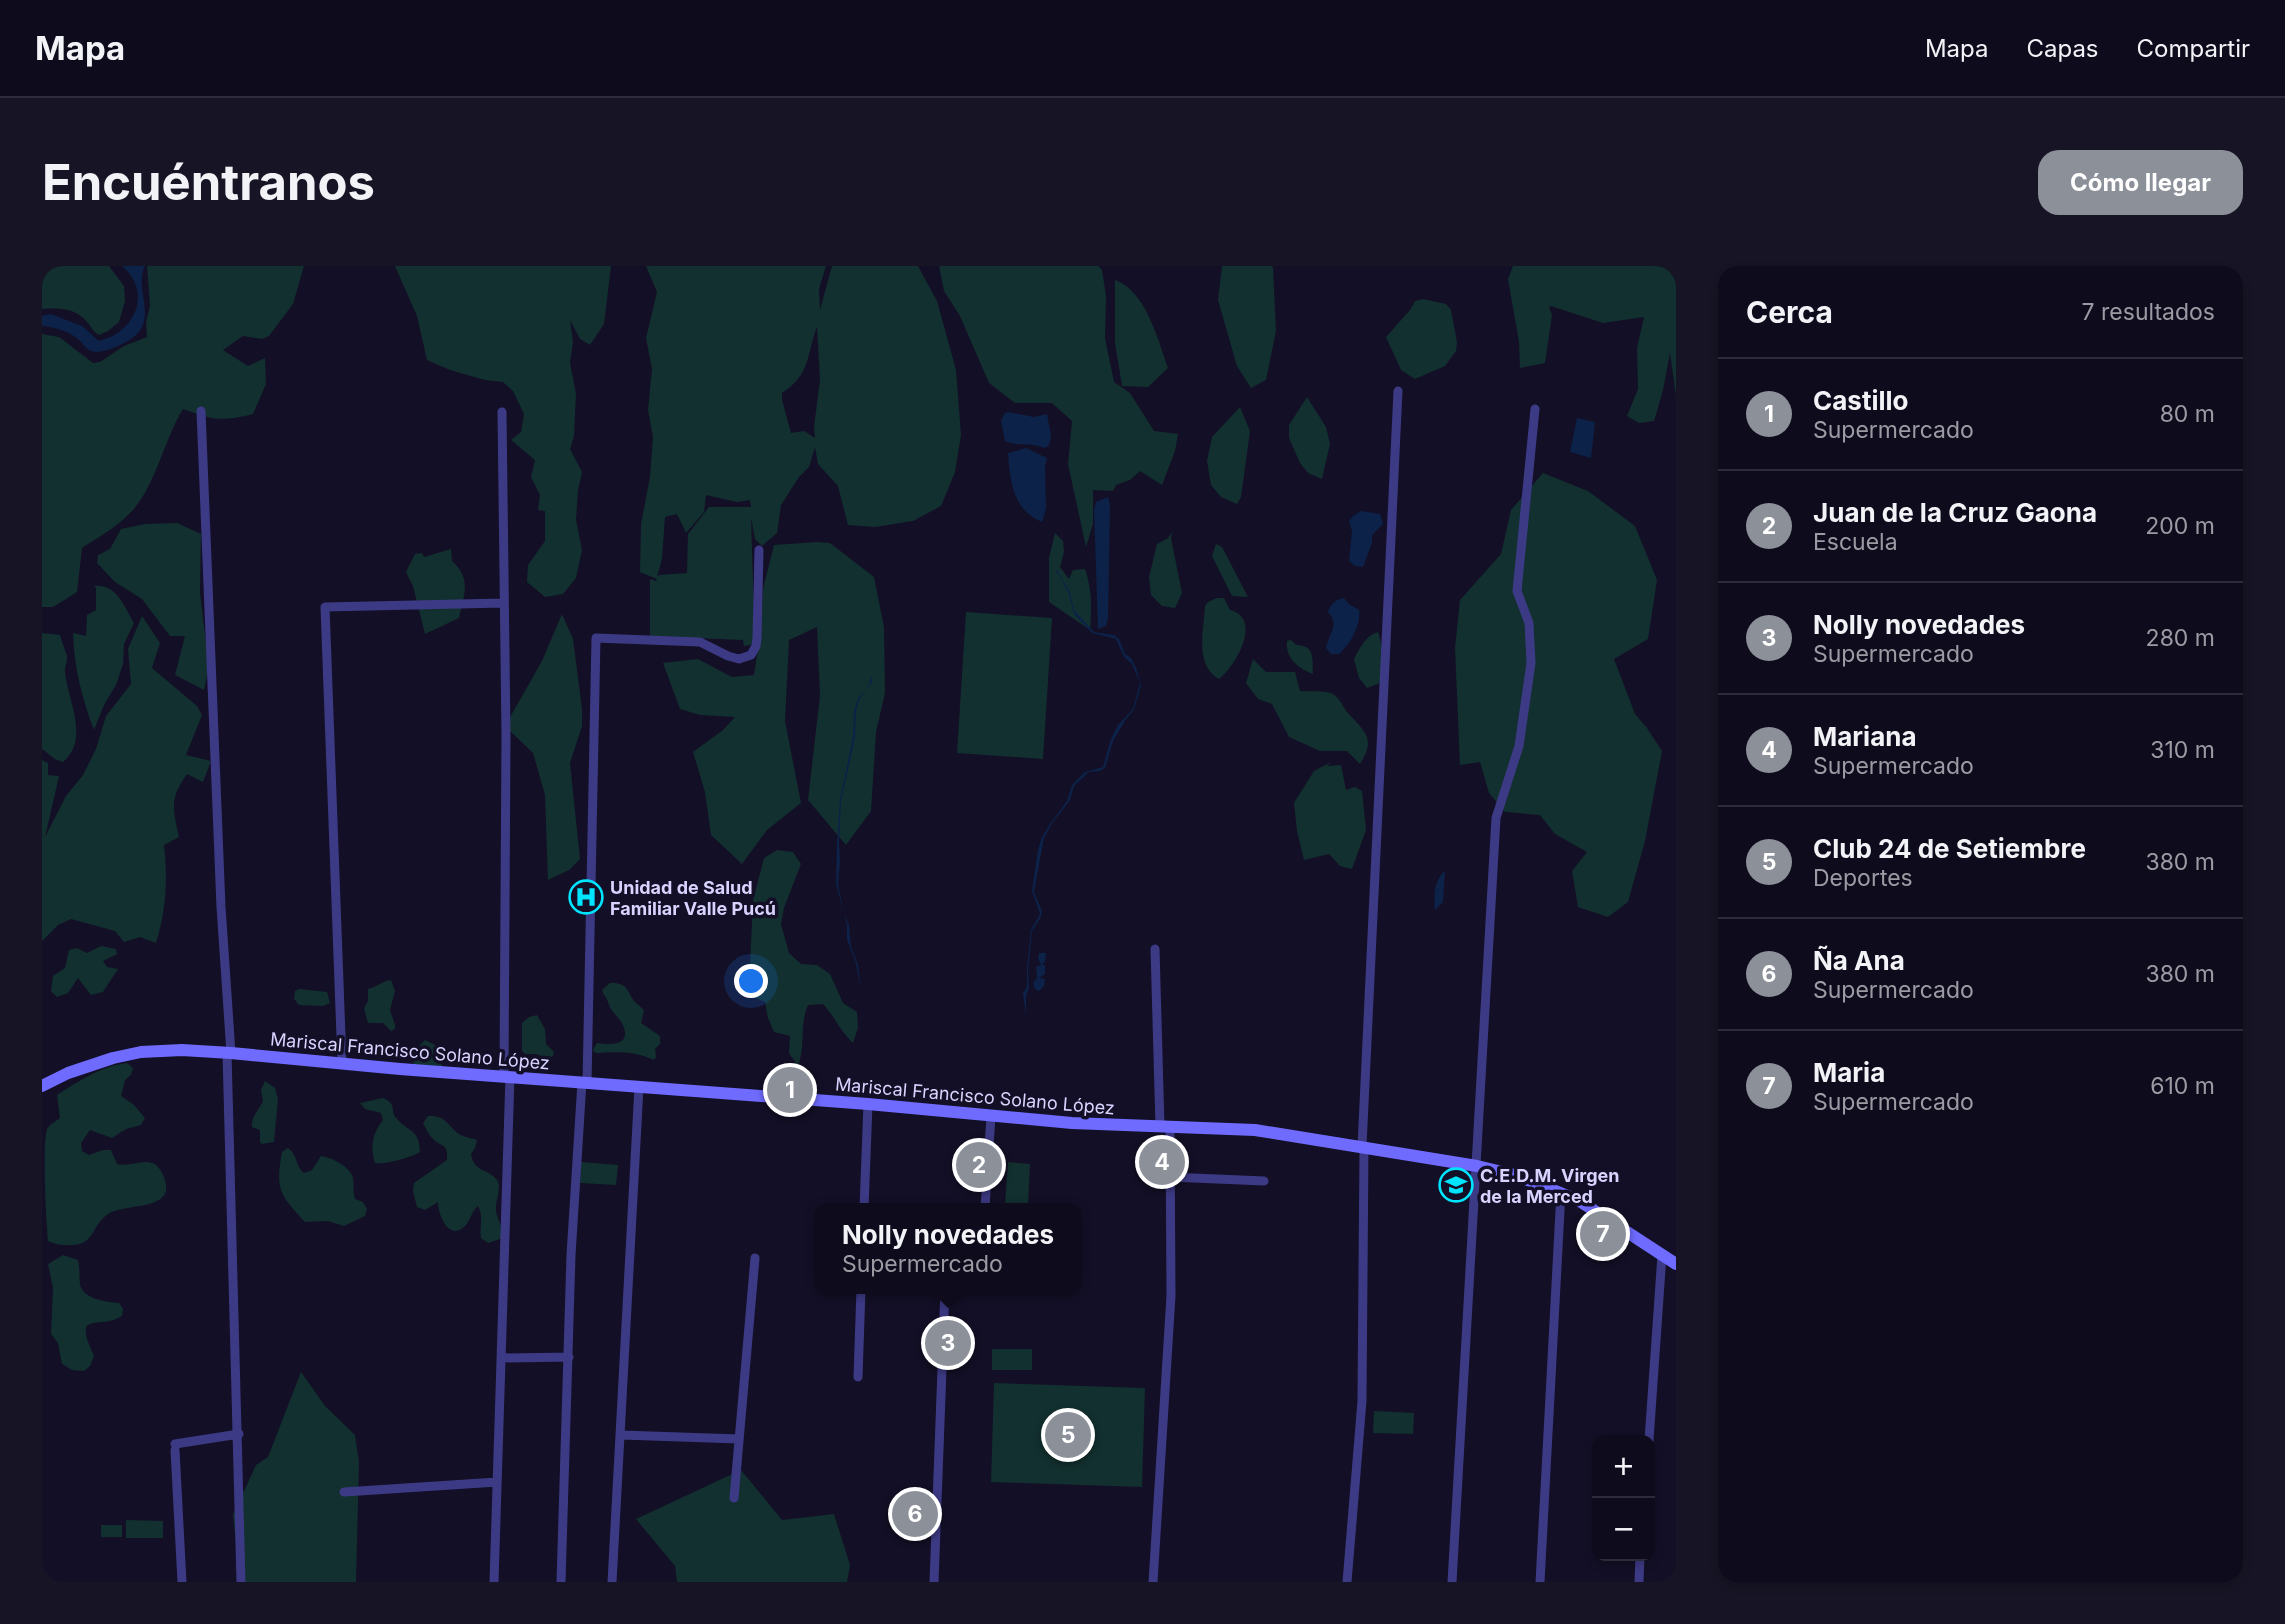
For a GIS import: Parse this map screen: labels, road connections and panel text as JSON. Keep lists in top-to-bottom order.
{
  "streets": {
    "main road": ["Mariscal Francisco Solano López"]
  },
  "places": {
    "hospital": ["Unidad de Salud Familiar Valle Pucú"],
    "school or university": ["C.E.D.M. Virgen de la Merced"]
  },
  "page": {
    "header": "Mapa",
    "nav": ["Mapa", "Capas", "Compartir"],
    "buttons": "Cómo llegar",
    "title": "Encuéntranos",
    "heading": ["Cerca", "7 resultados"],
    "list": [
      {
        "mark": "1",
        "name": "Castillo",
        "note": "Supermercado",
        "value": "80 m"
      },
      {
        "mark": "2",
        "name": "Juan de la Cruz Gaona",
        "note": "Escuela",
        "value": "200 m"
      },
      {
        "mark": "3",
        "name": "Nolly novedades",
        "note": "Supermercado",
        "value": "280 m"
      },
      {
        "mark": "4",
        "name": "Mariana",
        "note": "Supermercado",
        "value": "310 m"
      },
      {
        "mark": "5",
        "name": "Club 24 de Setiembre",
        "note": "Deportes",
        "value": "380 m"
      },
      {
        "mark": "6",
        "name": "Ña Ana",
        "note": "Supermercado",
        "value": "380 m"
      },
      {
        "mark": "7",
        "name": "Maria",
        "note": "Supermercado",
        "value": "610 m"
      }
    ],
    "pins": [
      "1",
      "4",
      "2",
      "7",
      "3",
      "5",
      "6"
    ],
    "popup": ["Nolly novedades", "Supermercado"],
    "map_buttons": ["+", "−"]
  }
}
